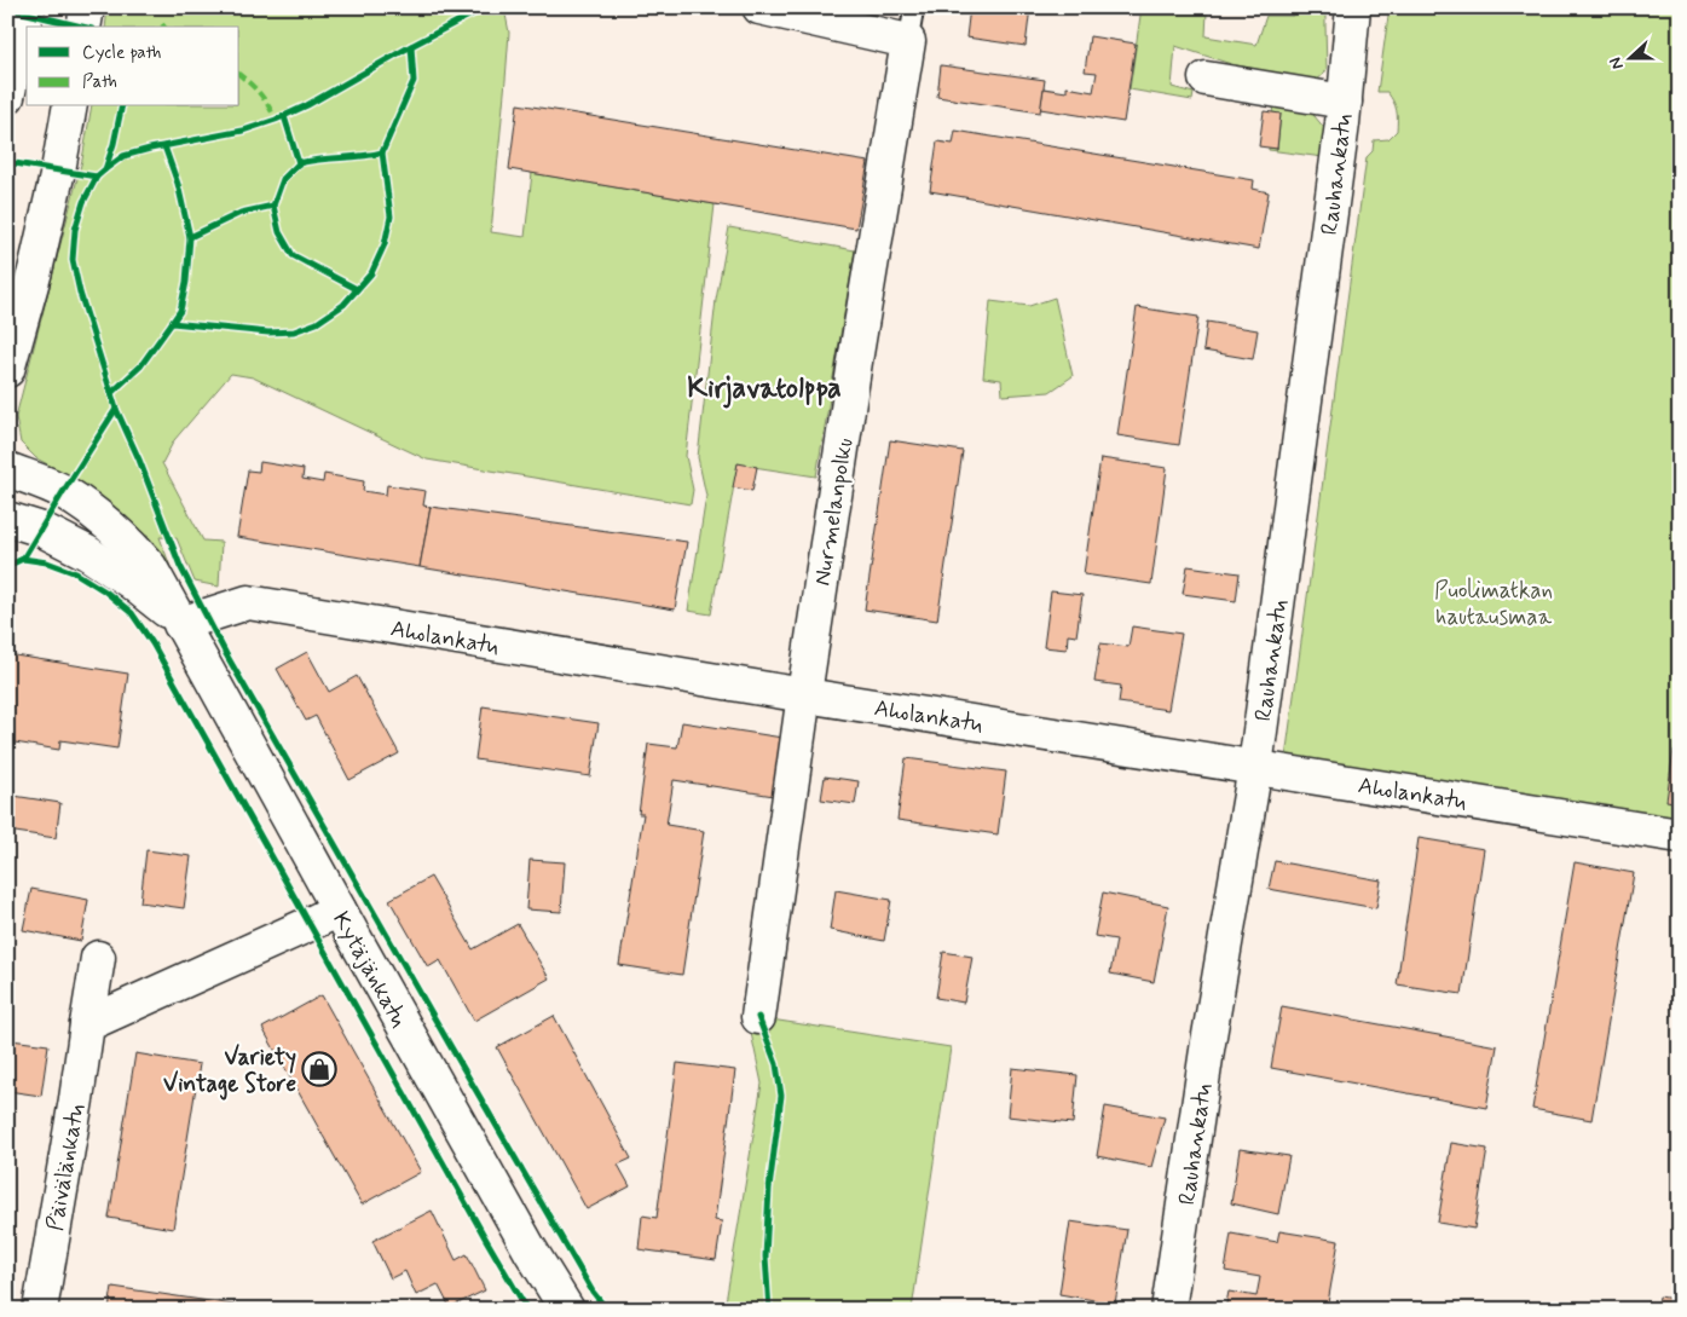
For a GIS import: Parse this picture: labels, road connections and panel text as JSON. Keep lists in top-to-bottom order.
{
  "streets": {
    "street": [
      "Rauhankatu",
      "Nurmelanpolku",
      "Aholankatu",
      "Kytäjänkatu",
      "Päivälänkatu"
    ]
  },
  "crossings": [
    ["Rauhankatu", "Aholankatu"],
    ["Nurmelanpolku", "Aholankatu"],
    ["Aholankatu", "Kytäjänkatu"]
  ],
  "districts": ["Kirjavatolppa"],
  "parks": ["Puolimatkan hautausmaa"],
  "places": {
    "shop": ["Variety Vintage Store"]
  },
  "legend": ["Cycle path", "Path"],
  "north": "left"
}
